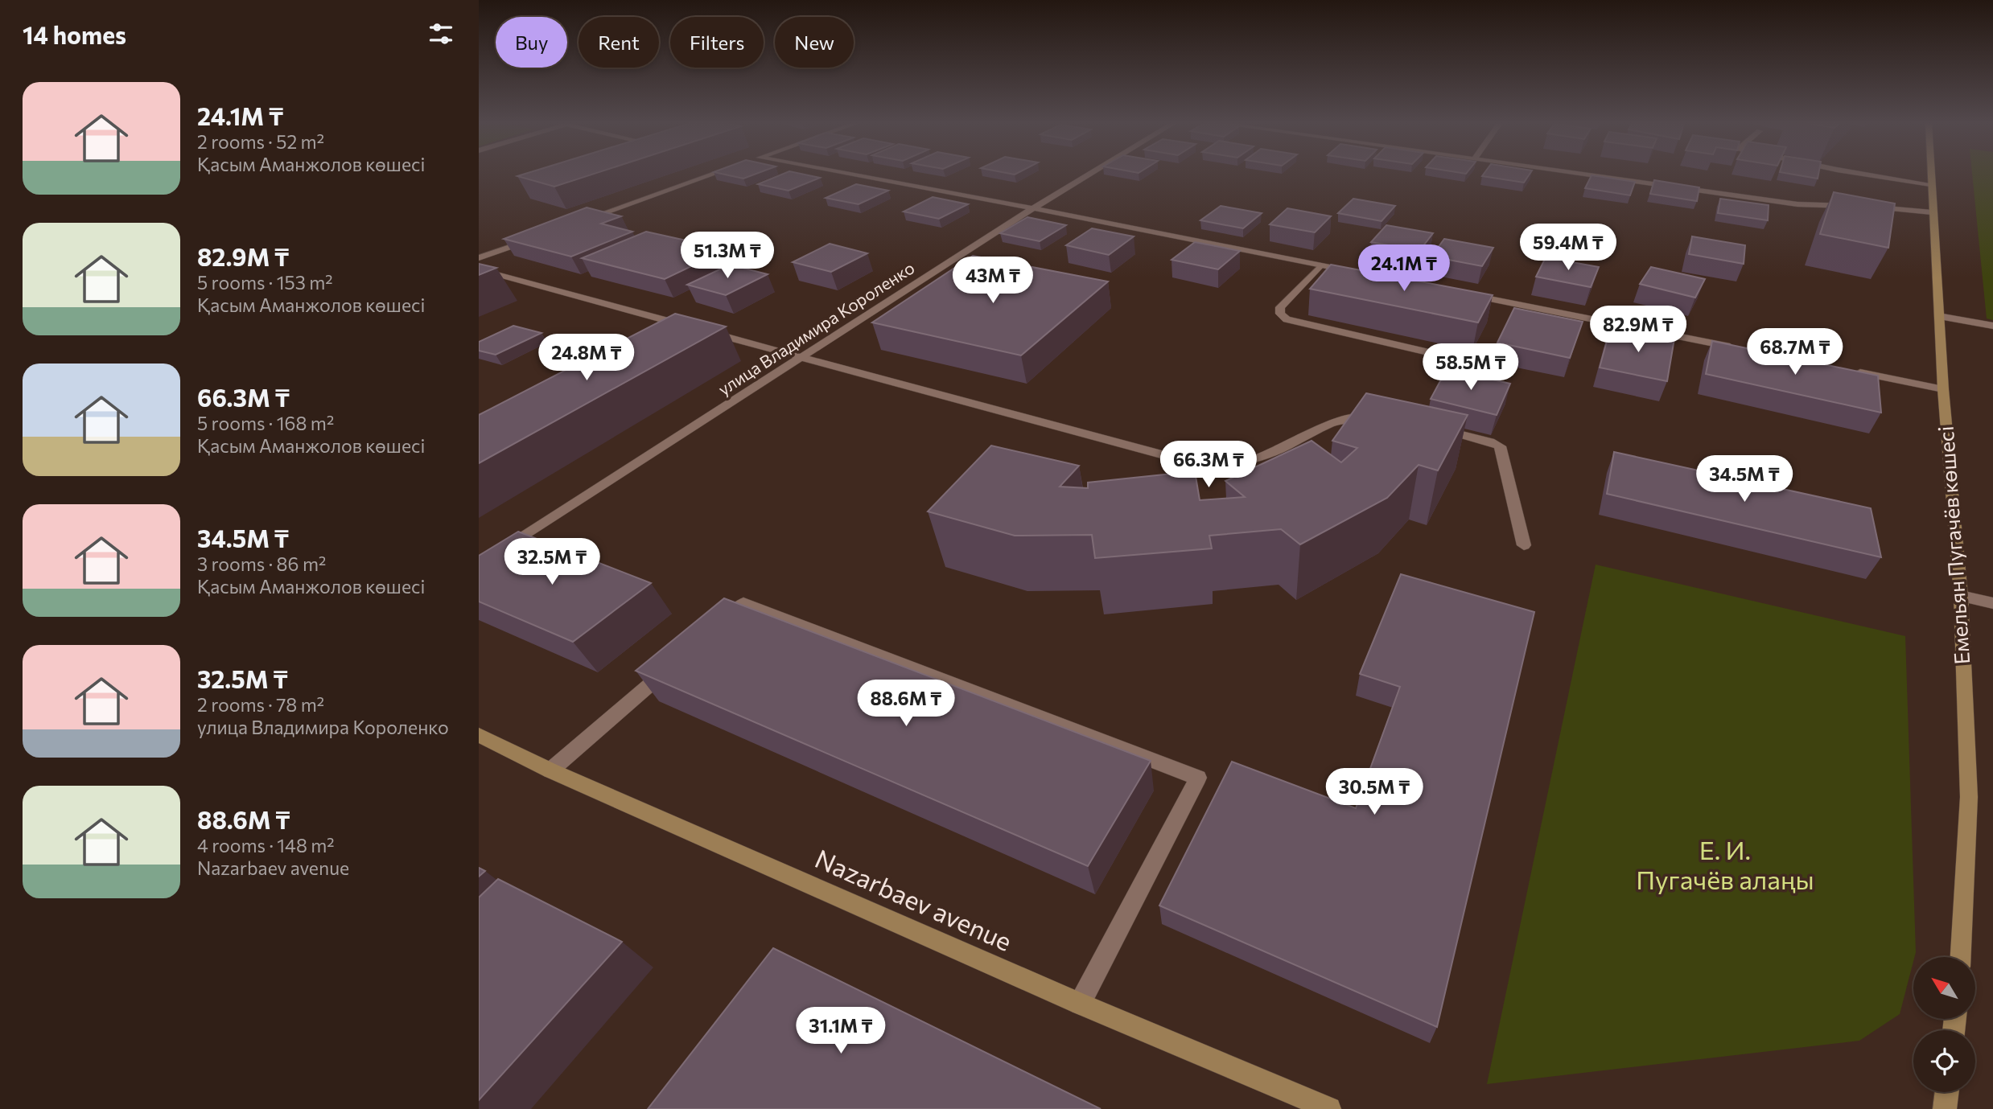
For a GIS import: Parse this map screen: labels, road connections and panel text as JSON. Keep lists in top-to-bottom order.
{
  "streets": {
    "street": ["улица Владимира Короленко", "Емельян Пугачёв көшесі", "Nazarbaev avenue"]
  },
  "parks": ["Е. И. Пугачёв алаңы"],
  "north": "top left",
  "page": {
    "heading": "14 homes",
    "chip": [
      "Buy",
      "Rent",
      "Filters",
      "New"
    ],
    "list": [
      {
        "name": "24.1M ₸",
        "note": "2 rooms · 52 m² · Қасым Аманжолов көшесі"
      },
      {
        "name": "82.9M ₸",
        "note": "5 rooms · 153 m² · Қасым Аманжолов көшесі"
      },
      {
        "name": "66.3M ₸",
        "note": "5 rooms · 168 m² · Қасым Аманжолов көшесі"
      },
      {
        "name": "34.5M ₸",
        "note": "3 rooms · 86 m² · Қасым Аманжолов көшесі"
      },
      {
        "name": "32.5M ₸",
        "note": "2 rooms · 78 m² · улица Владимира Короленко"
      },
      {
        "name": "88.6M ₸",
        "note": "4 rooms · 148 m² · Nazarbaev avenue"
      }
    ],
    "price": [
      "59.4M ₸",
      "51.3M ₸",
      "24.1M ₸",
      "43M ₸",
      "82.9M ₸",
      "68.7M ₸",
      "24.8M ₸",
      "58.5M ₸",
      "66.3M ₸",
      "34.5M ₸",
      "32.5M ₸",
      "88.6M ₸",
      "30.5M ₸",
      "31.1M ₸"
    ]
  }
}
